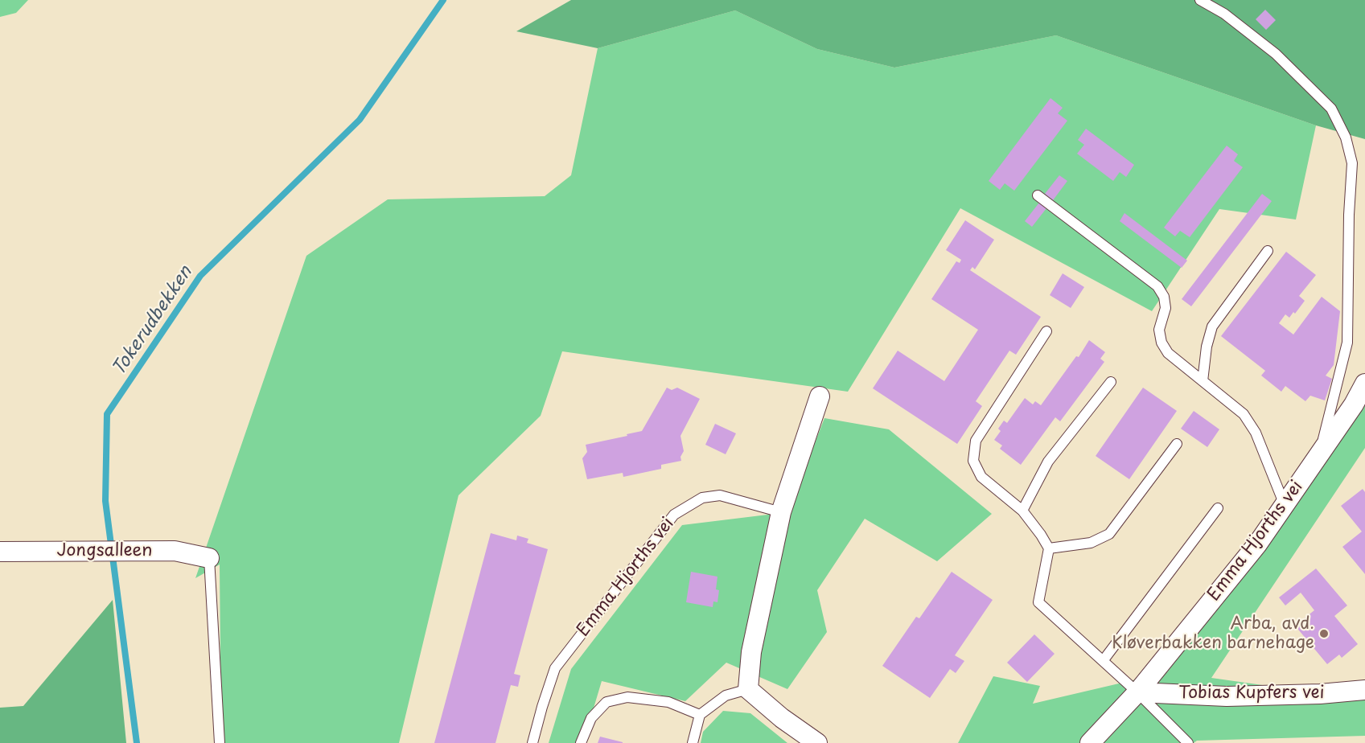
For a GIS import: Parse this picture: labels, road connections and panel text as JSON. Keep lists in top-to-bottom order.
{
  "streets": {
    "street": ["Emma Hjorths vei", "Jongsalleen", "Tobias Kupfers vei"]
  },
  "crossings": [
    ["Emma Hjorths vei", "Tobias Kupfers vei"]
  ],
  "water": ["Tokerudbekken"],
  "places": ["Arba, avd. Kløverbakken barnehage"]
}
